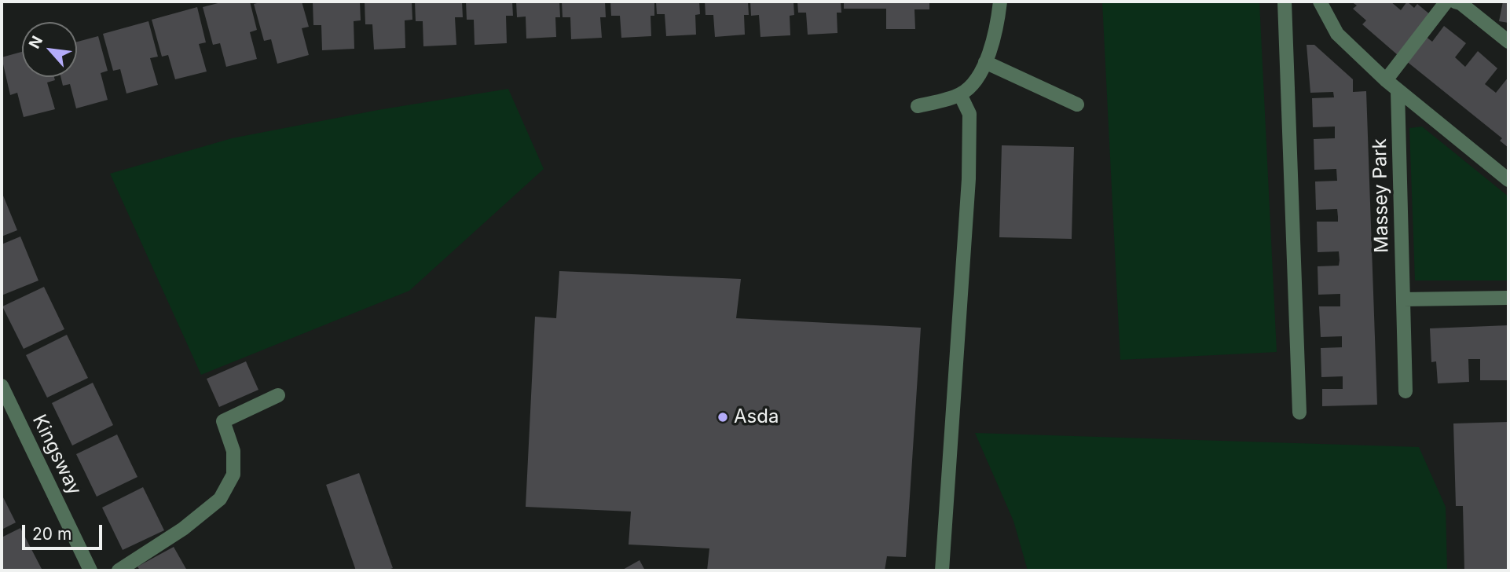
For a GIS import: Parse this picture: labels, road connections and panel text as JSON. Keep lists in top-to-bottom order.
{
  "streets": {
    "street": ["Massey Park", "Kingsway"]
  },
  "places": ["Asda"],
  "scale_bar": "20 m",
  "north": "top left"
}
